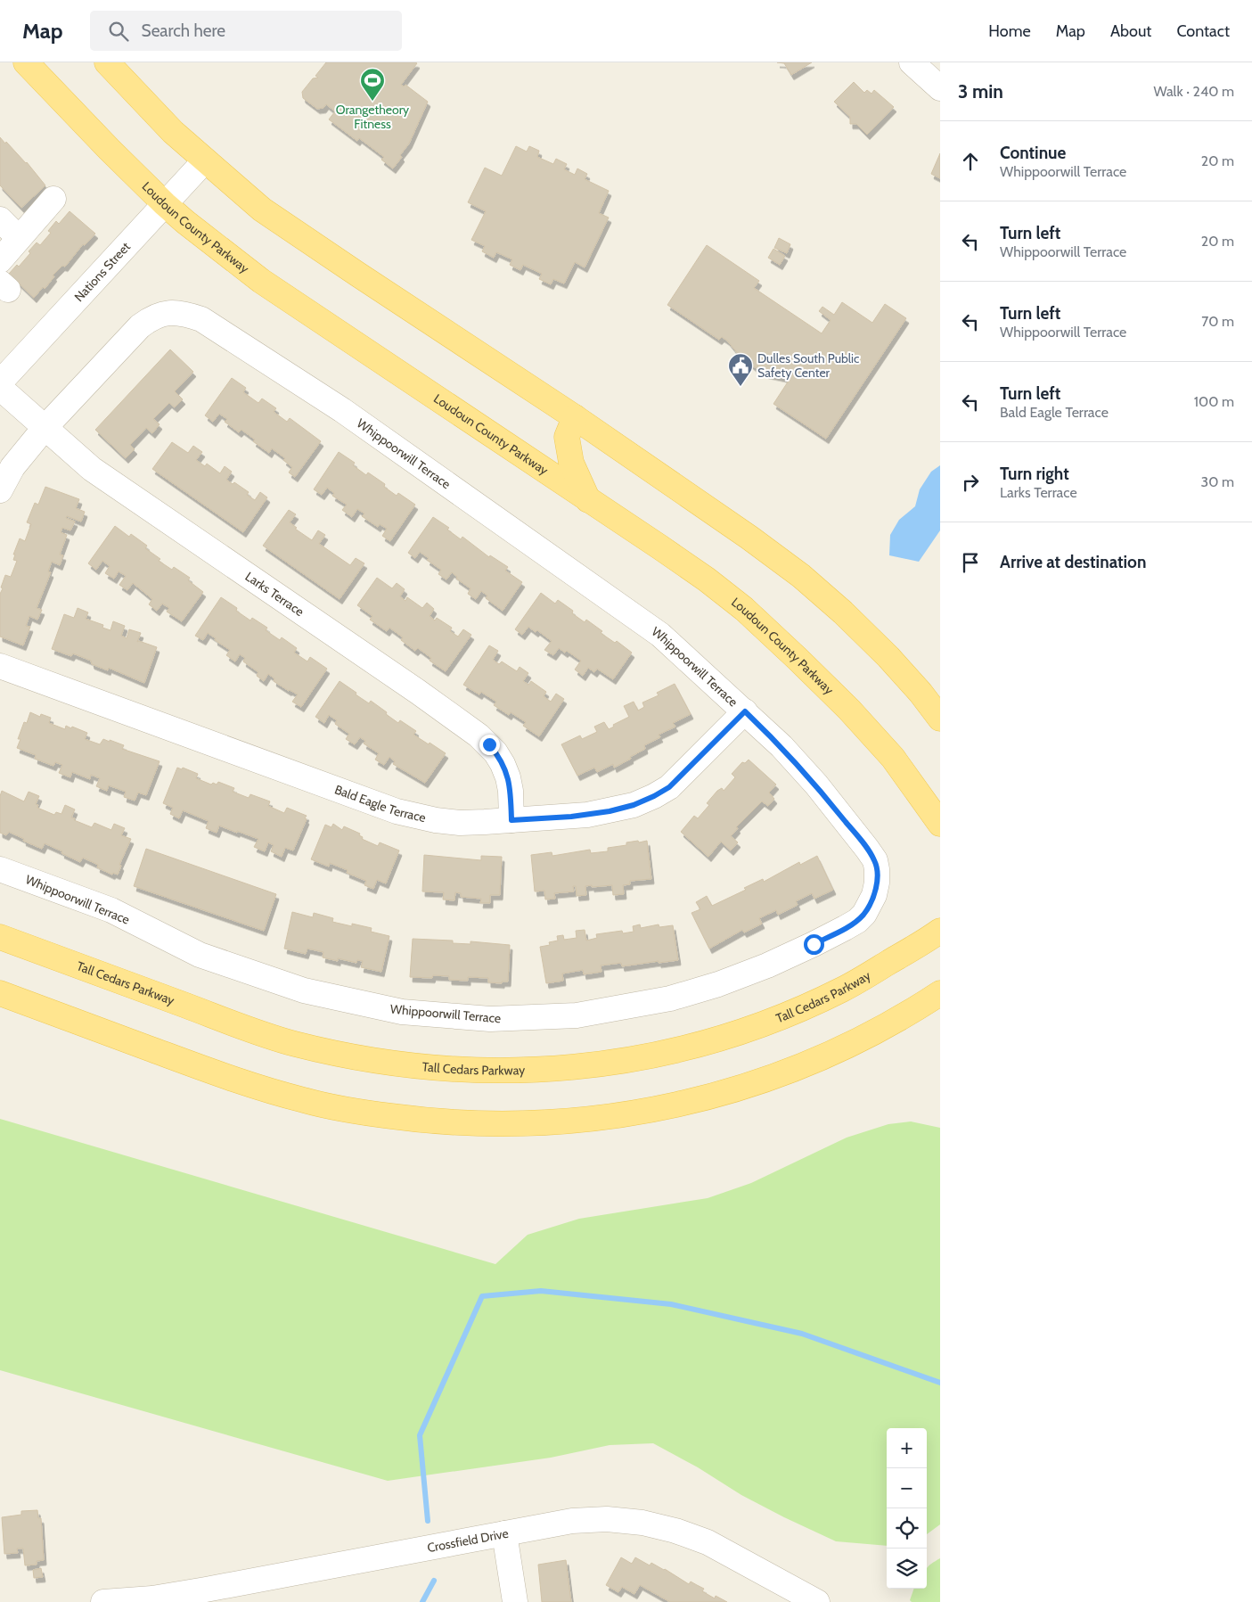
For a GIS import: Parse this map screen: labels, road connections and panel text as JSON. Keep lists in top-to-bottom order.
{
  "streets": {
    "main road": ["Loudoun County Parkway", "Tall Cedars Parkway"],
    "street": [
      "Nations Street",
      "Whippoorwill Terrace",
      "Larks Terrace",
      "Bald Eagle Terrace",
      "Crossfield Drive"
    ]
  },
  "crossings": [
    ["Loudoun County Parkway", "Nations Street"],
    ["Whippoorwill Terrace", "Larks Terrace"],
    ["Whippoorwill Terrace", "Bald Eagle Terrace"],
    ["Larks Terrace", "Bald Eagle Terrace"]
  ],
  "places": {
    "sports": ["Orangetheory Fitness"],
    "public building": ["Dulles South Public Safety Center"]
  },
  "page": {
    "header": "Map",
    "search": "Search here",
    "nav": [
      "Home",
      "Map",
      "About",
      "Contact"
    ],
    "heading": ["3 min", "Walk · 240 m"],
    "list": [
      ["Continue", "Whippoorwill Terrace", "20 m"],
      ["Turn left", "Whippoorwill Terrace", "20 m"],
      ["Turn left", "Whippoorwill Terrace", "70 m"],
      ["Turn left", "Bald Eagle Terrace", "100 m"],
      ["Turn right", "Larks Terrace", "30 m"],
      "Arrive at destination"
    ],
    "map_buttons": ["+", "−"]
  }
}
